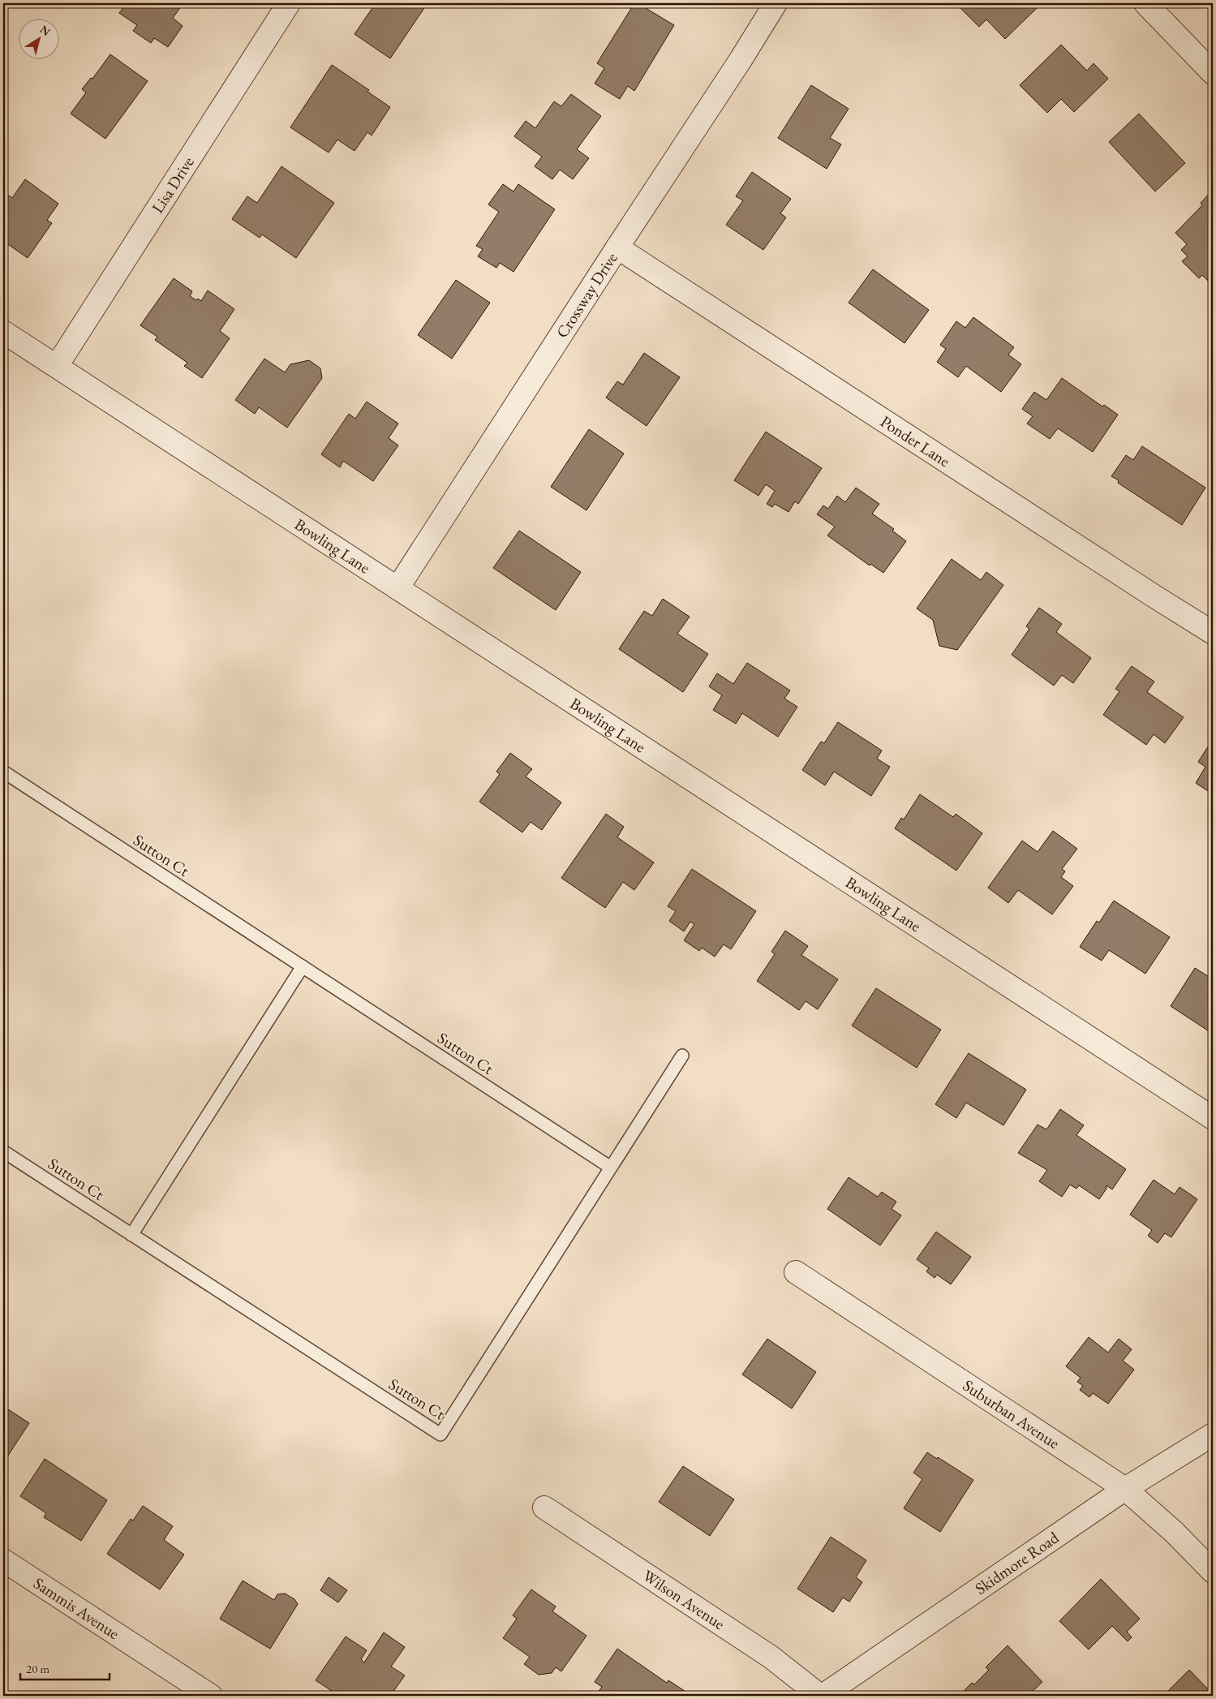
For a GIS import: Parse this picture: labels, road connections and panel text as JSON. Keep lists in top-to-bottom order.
{
  "streets": {
    "street": [
      "Lisa Drive",
      "Crossway Drive",
      "Ponder Lane",
      "Bowling Lane",
      "Suburban Avenue",
      "Skidmore Road",
      "Wilson Avenue",
      "Sammis Avenue"
    ],
    "lane": ["Sutton Ct"]
  },
  "crossings": [
    ["Lisa Drive", "Bowling Lane"],
    ["Crossway Drive", "Ponder Lane"],
    ["Crossway Drive", "Bowling Lane"],
    ["Suburban Avenue", "Skidmore Road"],
    ["Skidmore Road", "Wilson Avenue"]
  ],
  "scale_bar": "20 m",
  "north": "top right"
}
